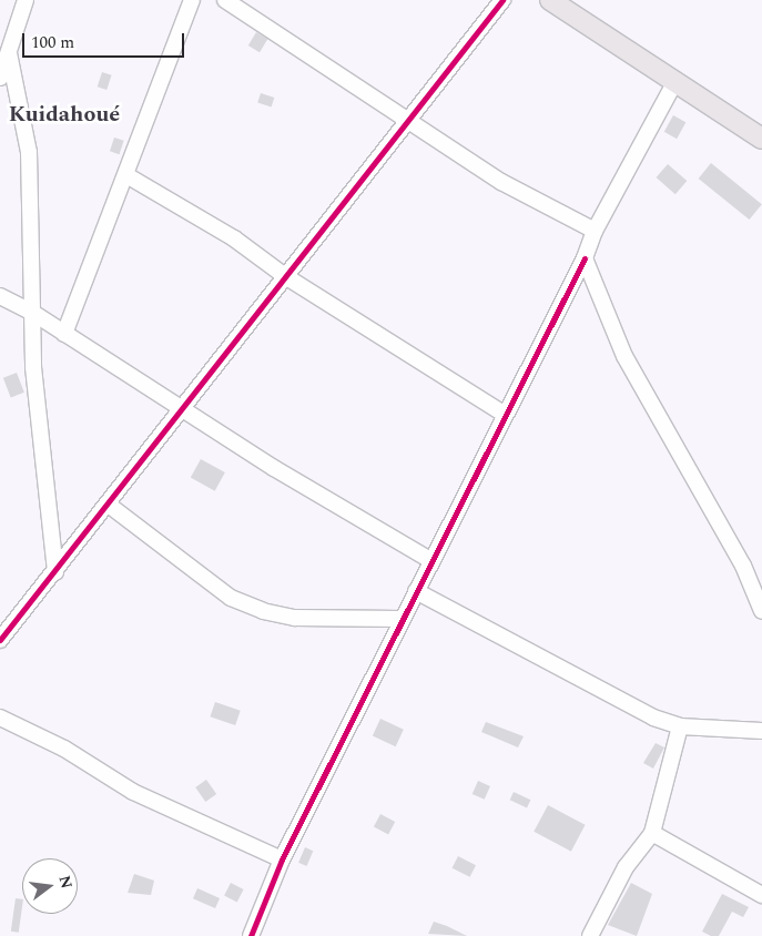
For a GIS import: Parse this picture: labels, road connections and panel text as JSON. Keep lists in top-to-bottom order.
{
  "districts": ["Kuidahoué"],
  "scale_bar": "100 m",
  "north": "right"
}
